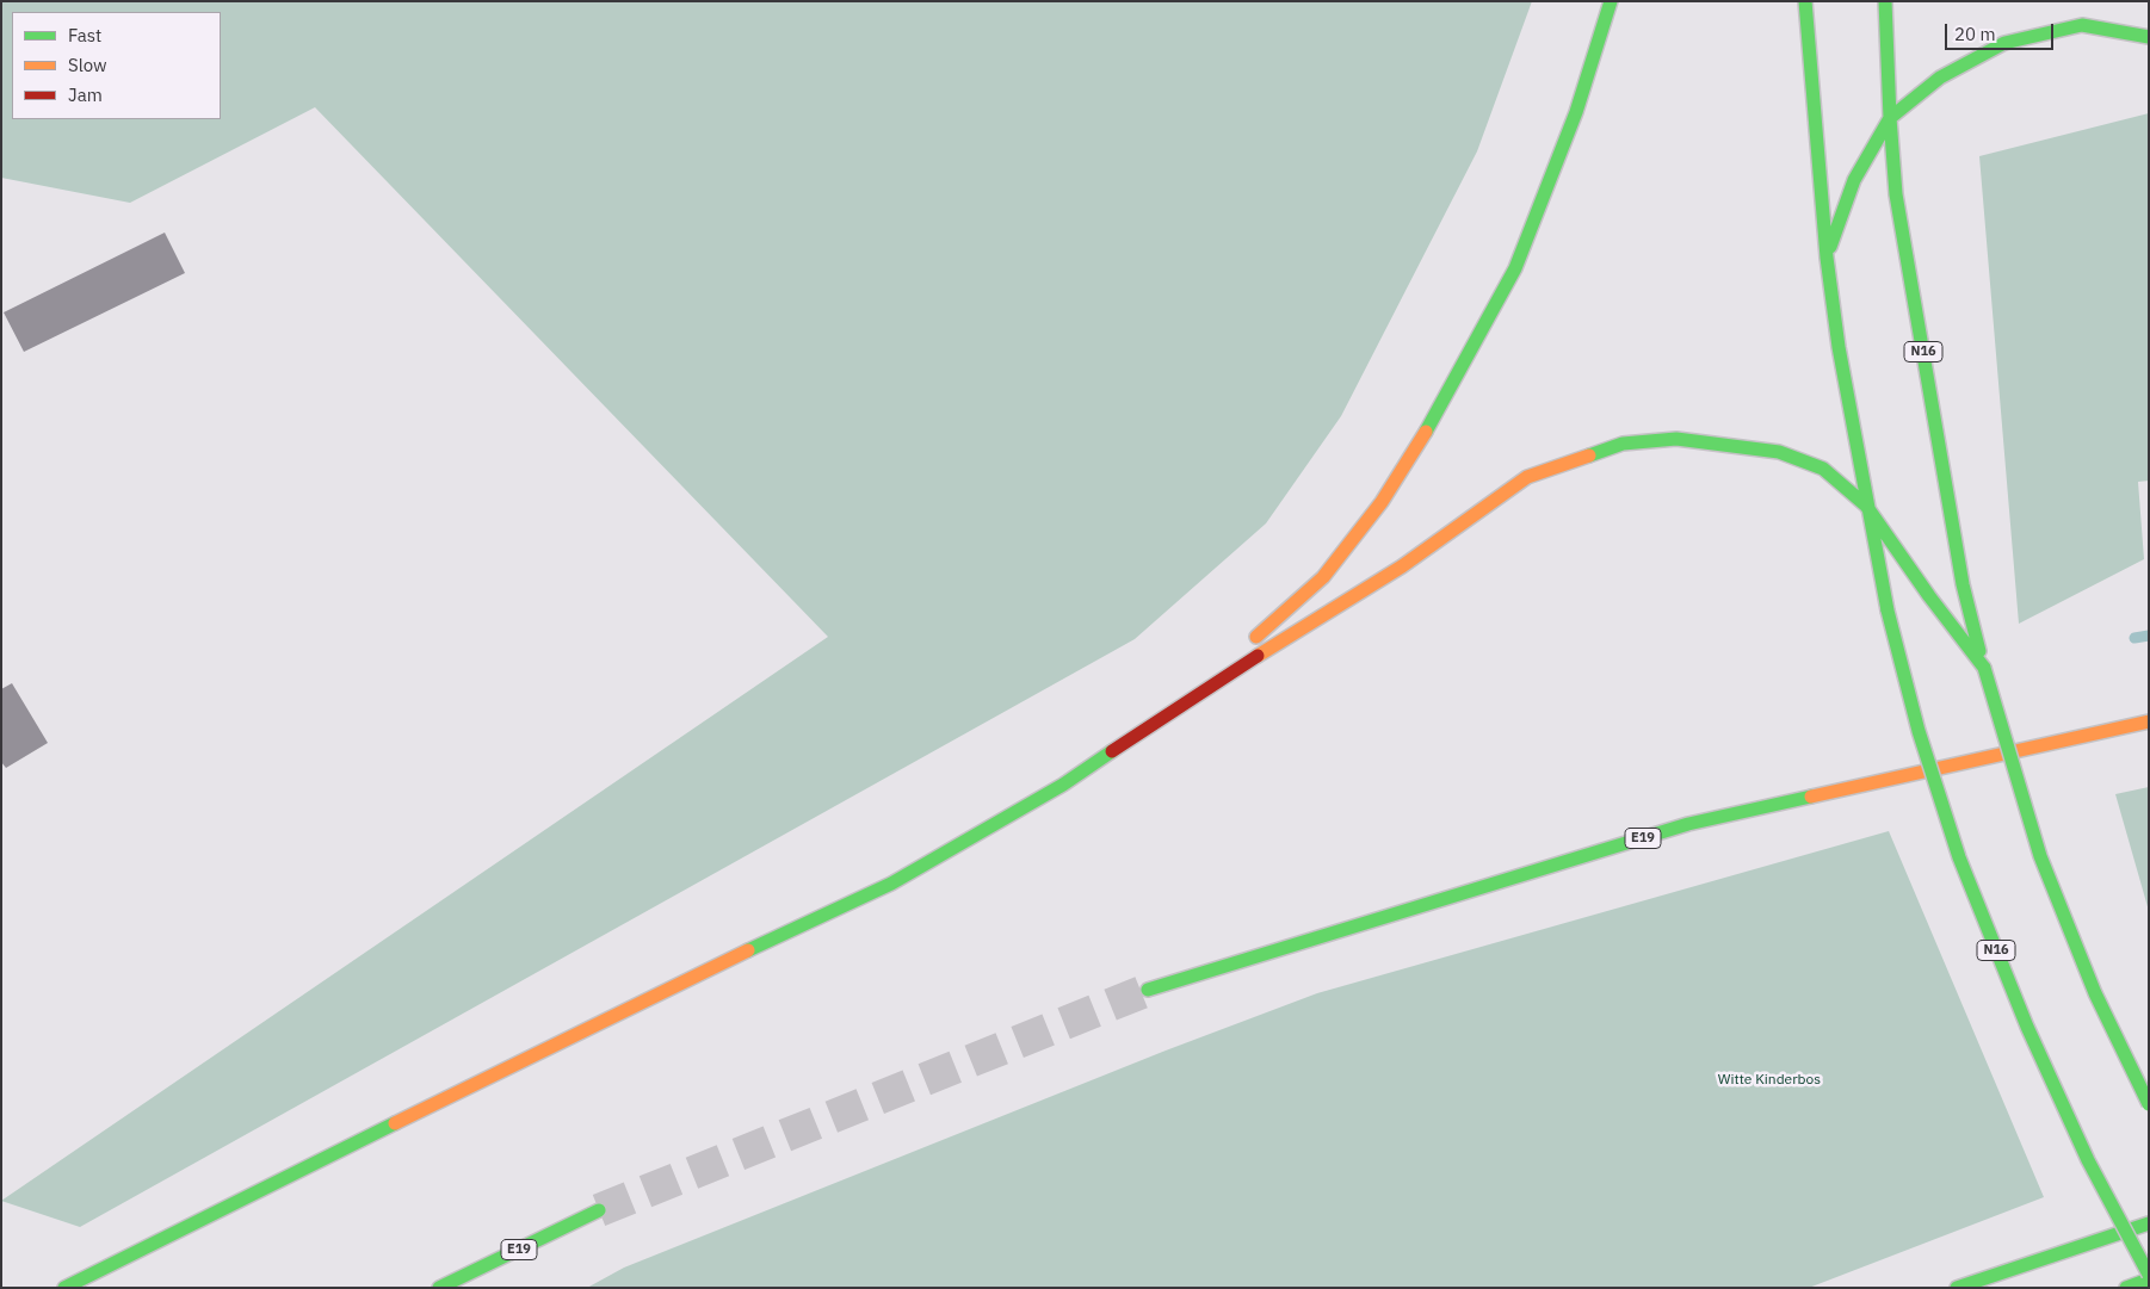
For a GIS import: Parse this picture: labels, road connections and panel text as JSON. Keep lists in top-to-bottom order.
{
  "streets": {
    "main road": ["N16", "E19"]
  },
  "parks": ["Witte Kinderbos"],
  "legend": ["Fast", "Slow", "Jam"],
  "scale_bar": "20 m"
}
